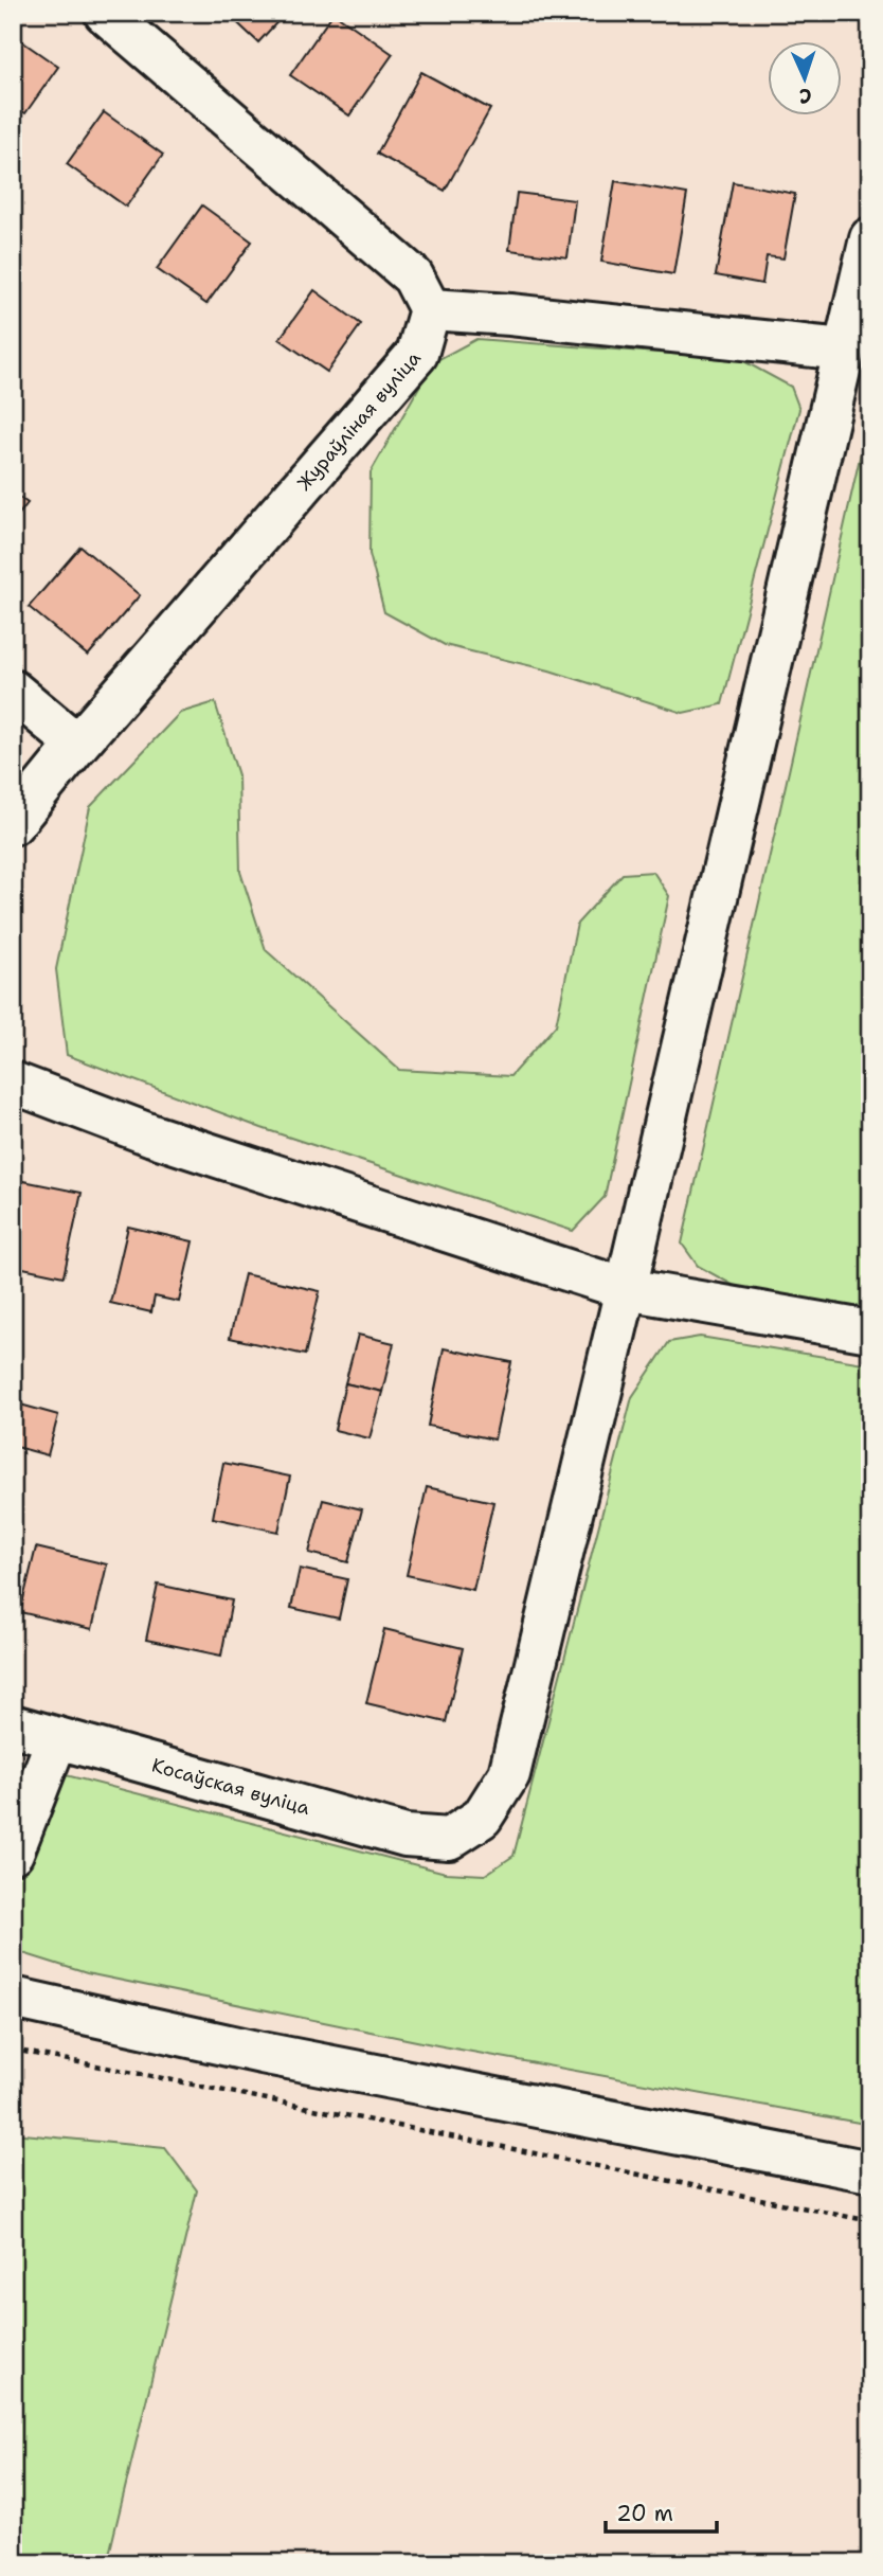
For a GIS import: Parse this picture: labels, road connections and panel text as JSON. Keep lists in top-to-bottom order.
{
  "streets": {
    "street": ["Жураўліная вуліца", "Косаўская вуліца"]
  },
  "scale_bar": "20 m",
  "north": "bottom"
}
